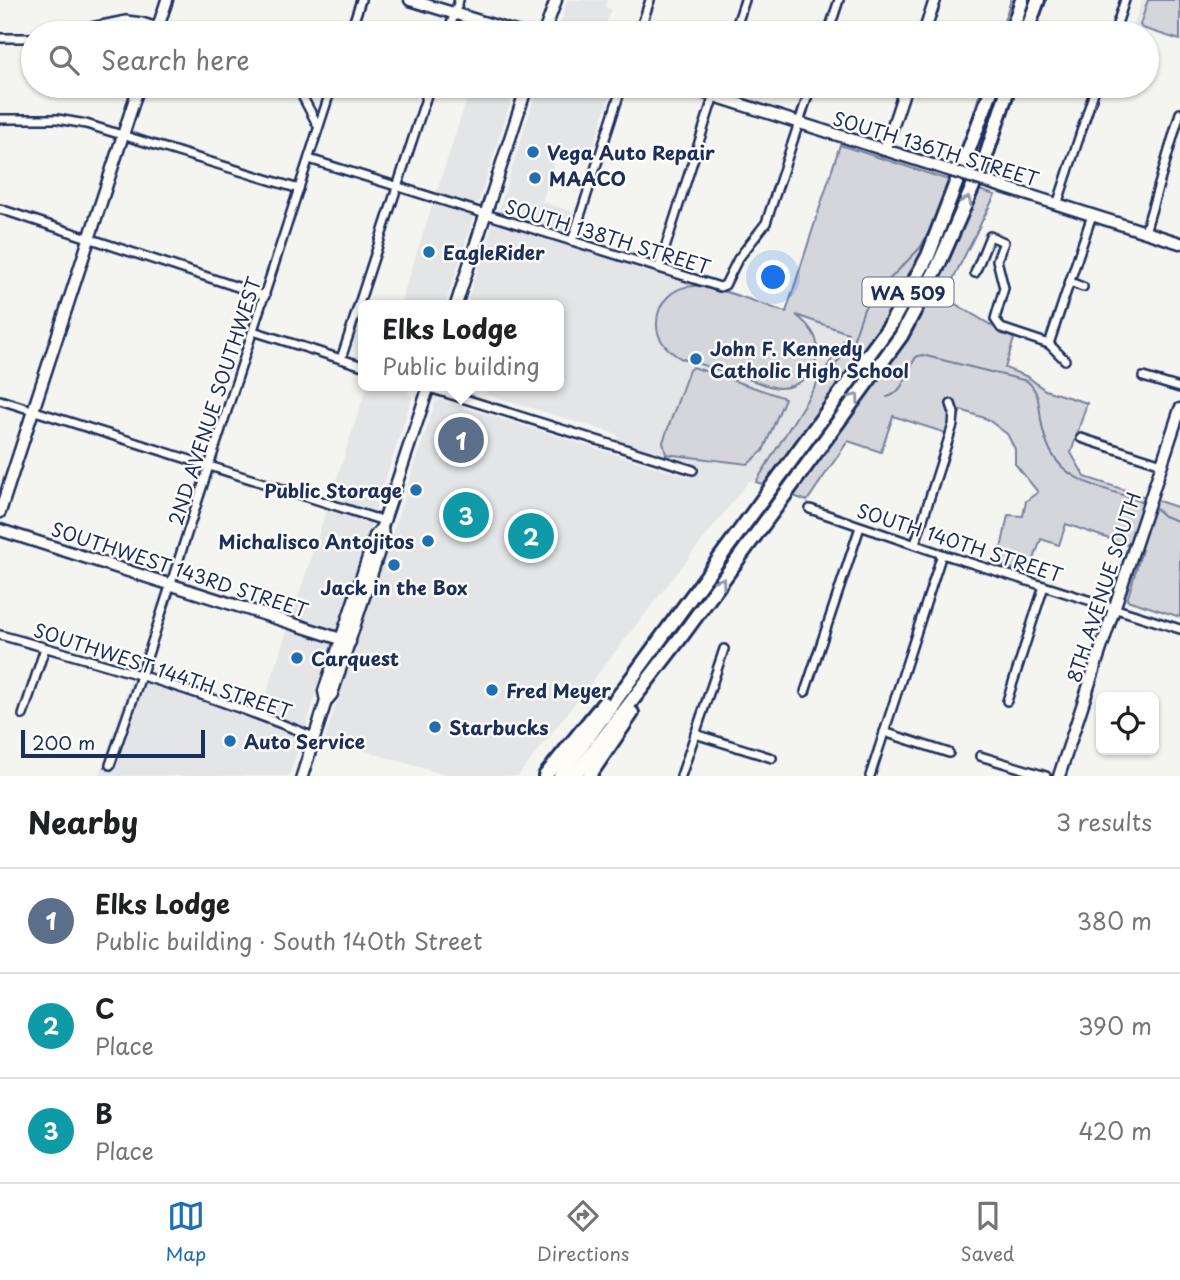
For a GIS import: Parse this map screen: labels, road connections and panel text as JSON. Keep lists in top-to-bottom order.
{
  "streets": {
    "highway": ["WA 509"],
    "street": [
      "SOUTH 136TH STREET",
      "SOUTH 138TH STREET",
      "2ND AVENUE SOUTHWEST",
      "SOUTH 140TH STREET",
      "SOUTHWEST 143RD STREET",
      "8TH AVENUE SOUTH",
      "SOUTHWEST 144TH STREET"
    ]
  },
  "crossings": [
    ["SOUTH 136TH STREET", "SOUTH 138TH STREET"],
    ["SOUTH 138TH STREET", "2ND AVENUE SOUTHWEST"],
    ["2ND AVENUE SOUTHWEST", "SOUTHWEST 143RD STREET"],
    ["2ND AVENUE SOUTHWEST", "SOUTHWEST 144TH STREET"],
    ["SOUTH 140TH STREET", "8TH AVENUE SOUTH"]
  ],
  "places": [
    "Vega Auto Repair",
    "MAACO",
    "EagleRider",
    "John F. Kennedy Catholic High School",
    "Public Storage",
    "Michalisco Antojitos",
    "Jack in the Box",
    "Carquest",
    "Fred Meyer",
    "Starbucks",
    "Auto Service"
  ],
  "scale_bar": "200 m",
  "page": {
    "search": "Search here",
    "popup": ["Elks Lodge", "Public building"],
    "pins": ["1", "3", "2"],
    "scale": "200 m",
    "heading": ["Nearby", "3 results"],
    "list": [
      {
        "mark": "1",
        "name": "Elks Lodge",
        "note": "Public building · South 140th Street",
        "value": "380 m"
      },
      {
        "mark": "2",
        "name": "C",
        "note": "Place",
        "value": "390 m"
      },
      {
        "mark": "3",
        "name": "B",
        "note": "Place",
        "value": "420 m"
      }
    ],
    "nav": ["Map", "Directions", "Saved"]
  }
}
